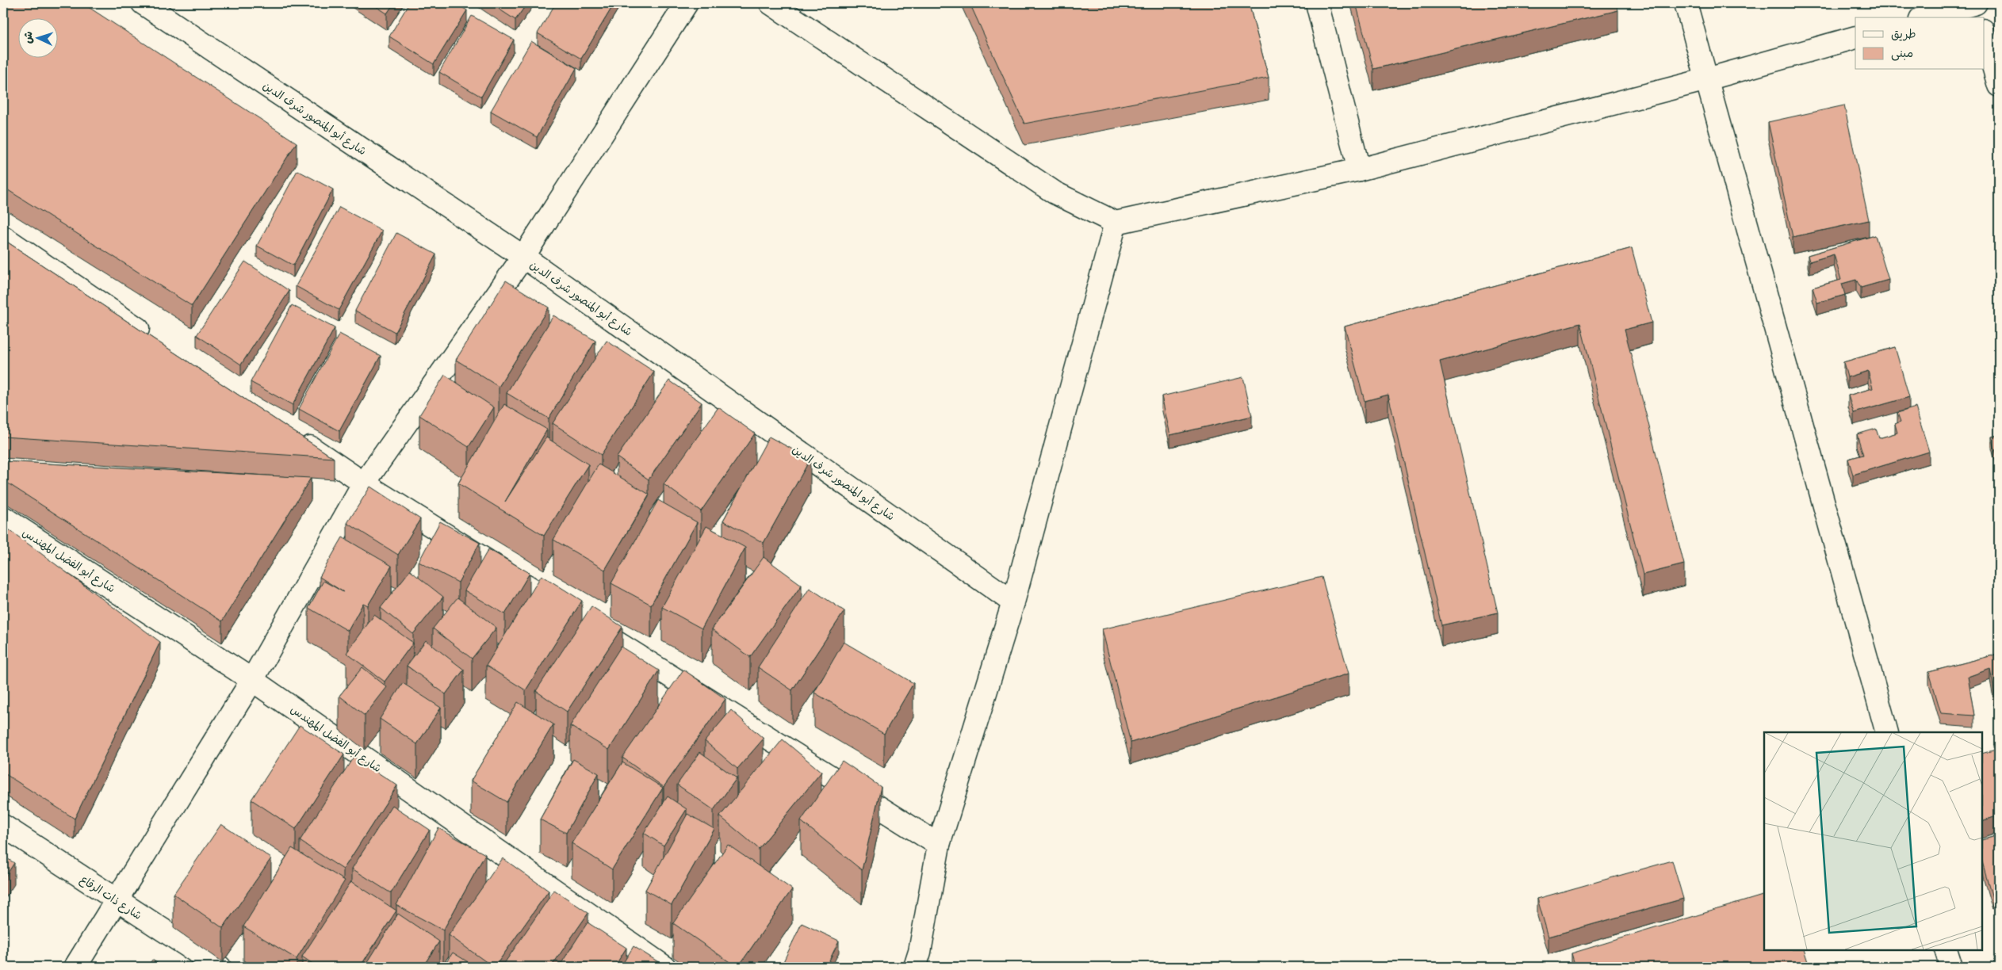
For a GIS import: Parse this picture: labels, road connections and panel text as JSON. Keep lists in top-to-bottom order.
{
  "streets": {
    "street": ["شارع أبو المنصور شرف الدين", "شارع أبو الفضل المهندس", "شارع ذات الرقاع"]
  },
  "legend": ["طريق", "مبنى"],
  "north": "left"
}
